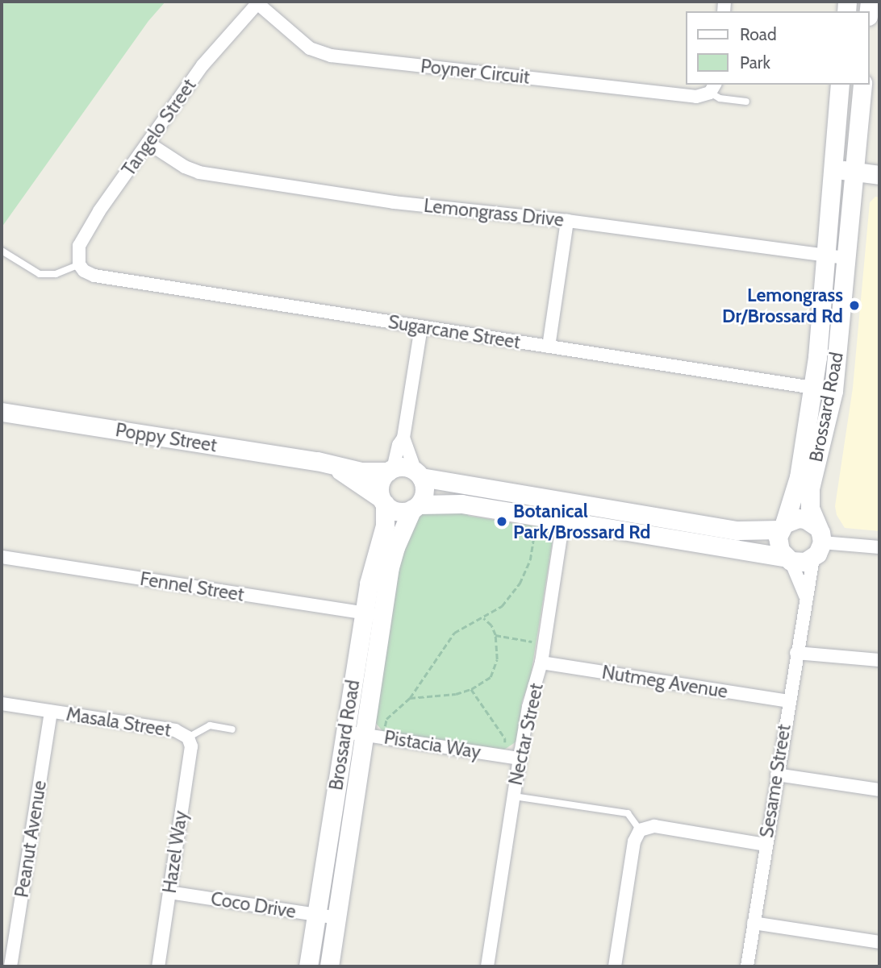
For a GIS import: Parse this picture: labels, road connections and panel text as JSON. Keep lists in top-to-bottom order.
{
  "streets": {
    "street": [
      "Poyner Circuit",
      "Tangelo Street",
      "Lemongrass Drive",
      "Sugarcane Street",
      "Brossard Road",
      "Poppy Street",
      "Fennel Street",
      "Nutmeg Avenue",
      "Masala Street",
      "Nectar Street",
      "Pistacia Way",
      "Sesame Street",
      "Peanut Avenue",
      "Hazel Way",
      "Coco Drive"
    ]
  },
  "crossings": [
    ["Poyner Circuit", "Tangelo Street"],
    ["Tangelo Street", "Lemongrass Drive"],
    ["Tangelo Street", "Sugarcane Street"],
    ["Lemongrass Drive", "Brossard Road"],
    ["Sugarcane Street", "Brossard Road"],
    ["Brossard Road", "Poppy Street"],
    ["Brossard Road", "Fennel Street"],
    ["Brossard Road", "Pistacia Way"],
    ["Brossard Road", "Sesame Street"],
    ["Brossard Road", "Coco Drive"],
    ["Nutmeg Avenue", "Nectar Street"],
    ["Nutmeg Avenue", "Sesame Street"],
    ["Masala Street", "Peanut Avenue"],
    ["Masala Street", "Hazel Way"],
    ["Nectar Street", "Pistacia Way"],
    ["Hazel Way", "Coco Drive"]
  ],
  "places": ["Lemongrass Dr/Brossard Rd", "Botanical Park/Brossard Rd"],
  "legend": ["Road", "Park"]
}
